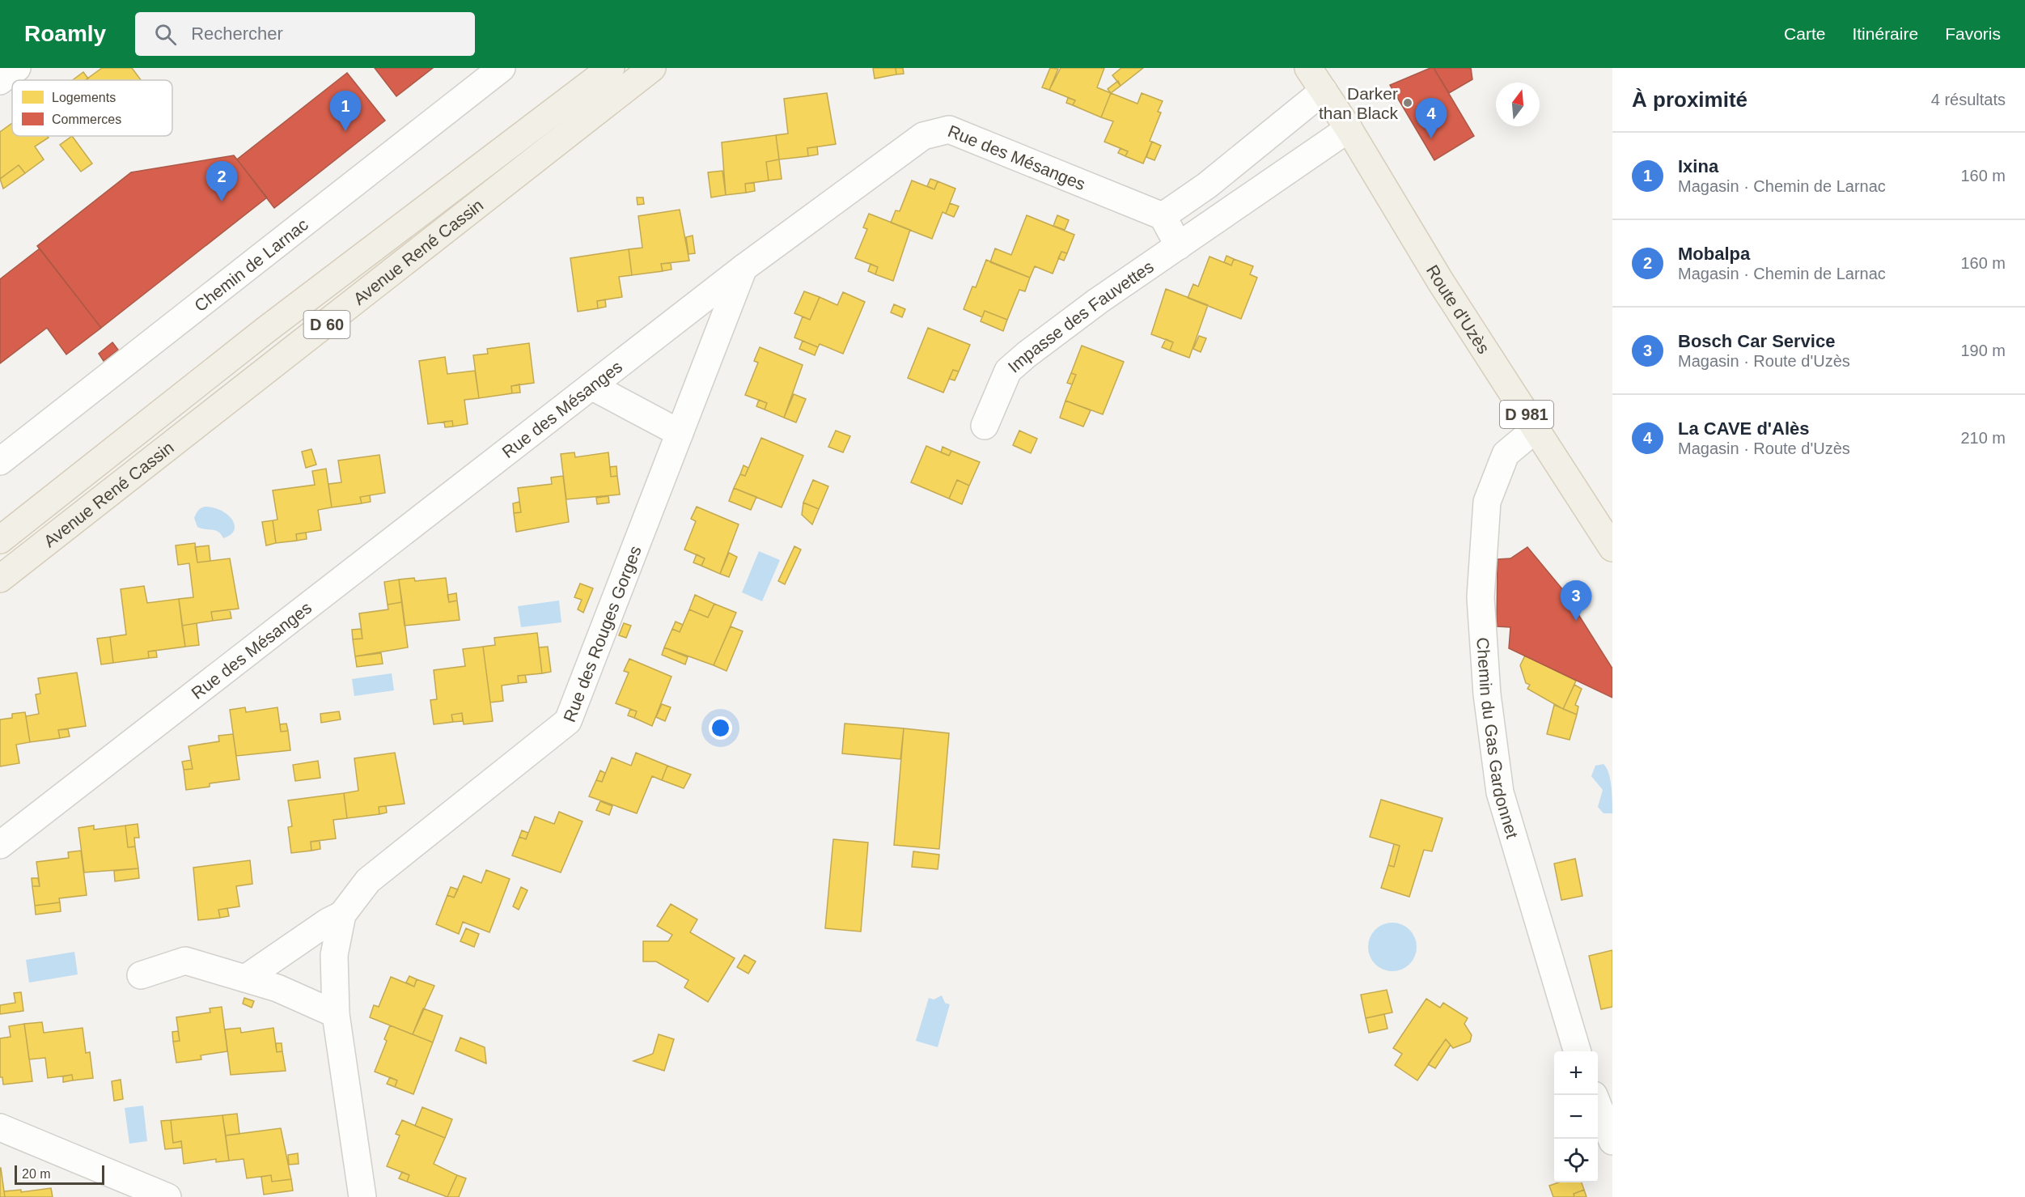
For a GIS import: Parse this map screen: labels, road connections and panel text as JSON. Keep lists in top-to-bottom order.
{
  "streets": {
    "main road": [
      "Avenue René Cassin",
      "Route d'Uzès",
      "D 60",
      "D 981"
    ],
    "street": [
      "Rue des Mésanges",
      "Chemin de Larnac",
      "Impasse des Fauvettes",
      "Rue des Rouges Gorges",
      "Chemin du Gas Gardonnet"
    ]
  },
  "crossings": [
    ["Rue des Mésanges", "Rue des Rouges Gorges"],
    ["Route d'Uzès", "Chemin du Gas Gardonnet"]
  ],
  "places": ["Darker than Black"],
  "legend": ["Logements", "Commerces"],
  "scale_bar": "20 m",
  "north": "top",
  "page": {
    "header": "Roamly",
    "search": "Rechercher",
    "nav": ["Carte", "Itinéraire", "Favoris"],
    "heading": ["À proximité", "4 résultats"],
    "pins": [
      "1",
      "4",
      "2",
      "3"
    ],
    "list": [
      {
        "mark": "1",
        "name": "Ixina",
        "note": "Magasin · Chemin de Larnac",
        "value": "160 m"
      },
      {
        "mark": "2",
        "name": "Mobalpa",
        "note": "Magasin · Chemin de Larnac",
        "value": "160 m"
      },
      {
        "mark": "3",
        "name": "Bosch Car Service",
        "note": "Magasin · Route d'Uzès",
        "value": "190 m"
      },
      {
        "mark": "4",
        "name": "La CAVE d'Alès",
        "note": "Magasin · Route d'Uzès",
        "value": "210 m"
      }
    ],
    "map_buttons": ["+", "−"],
    "scale": "20 m"
  }
}
